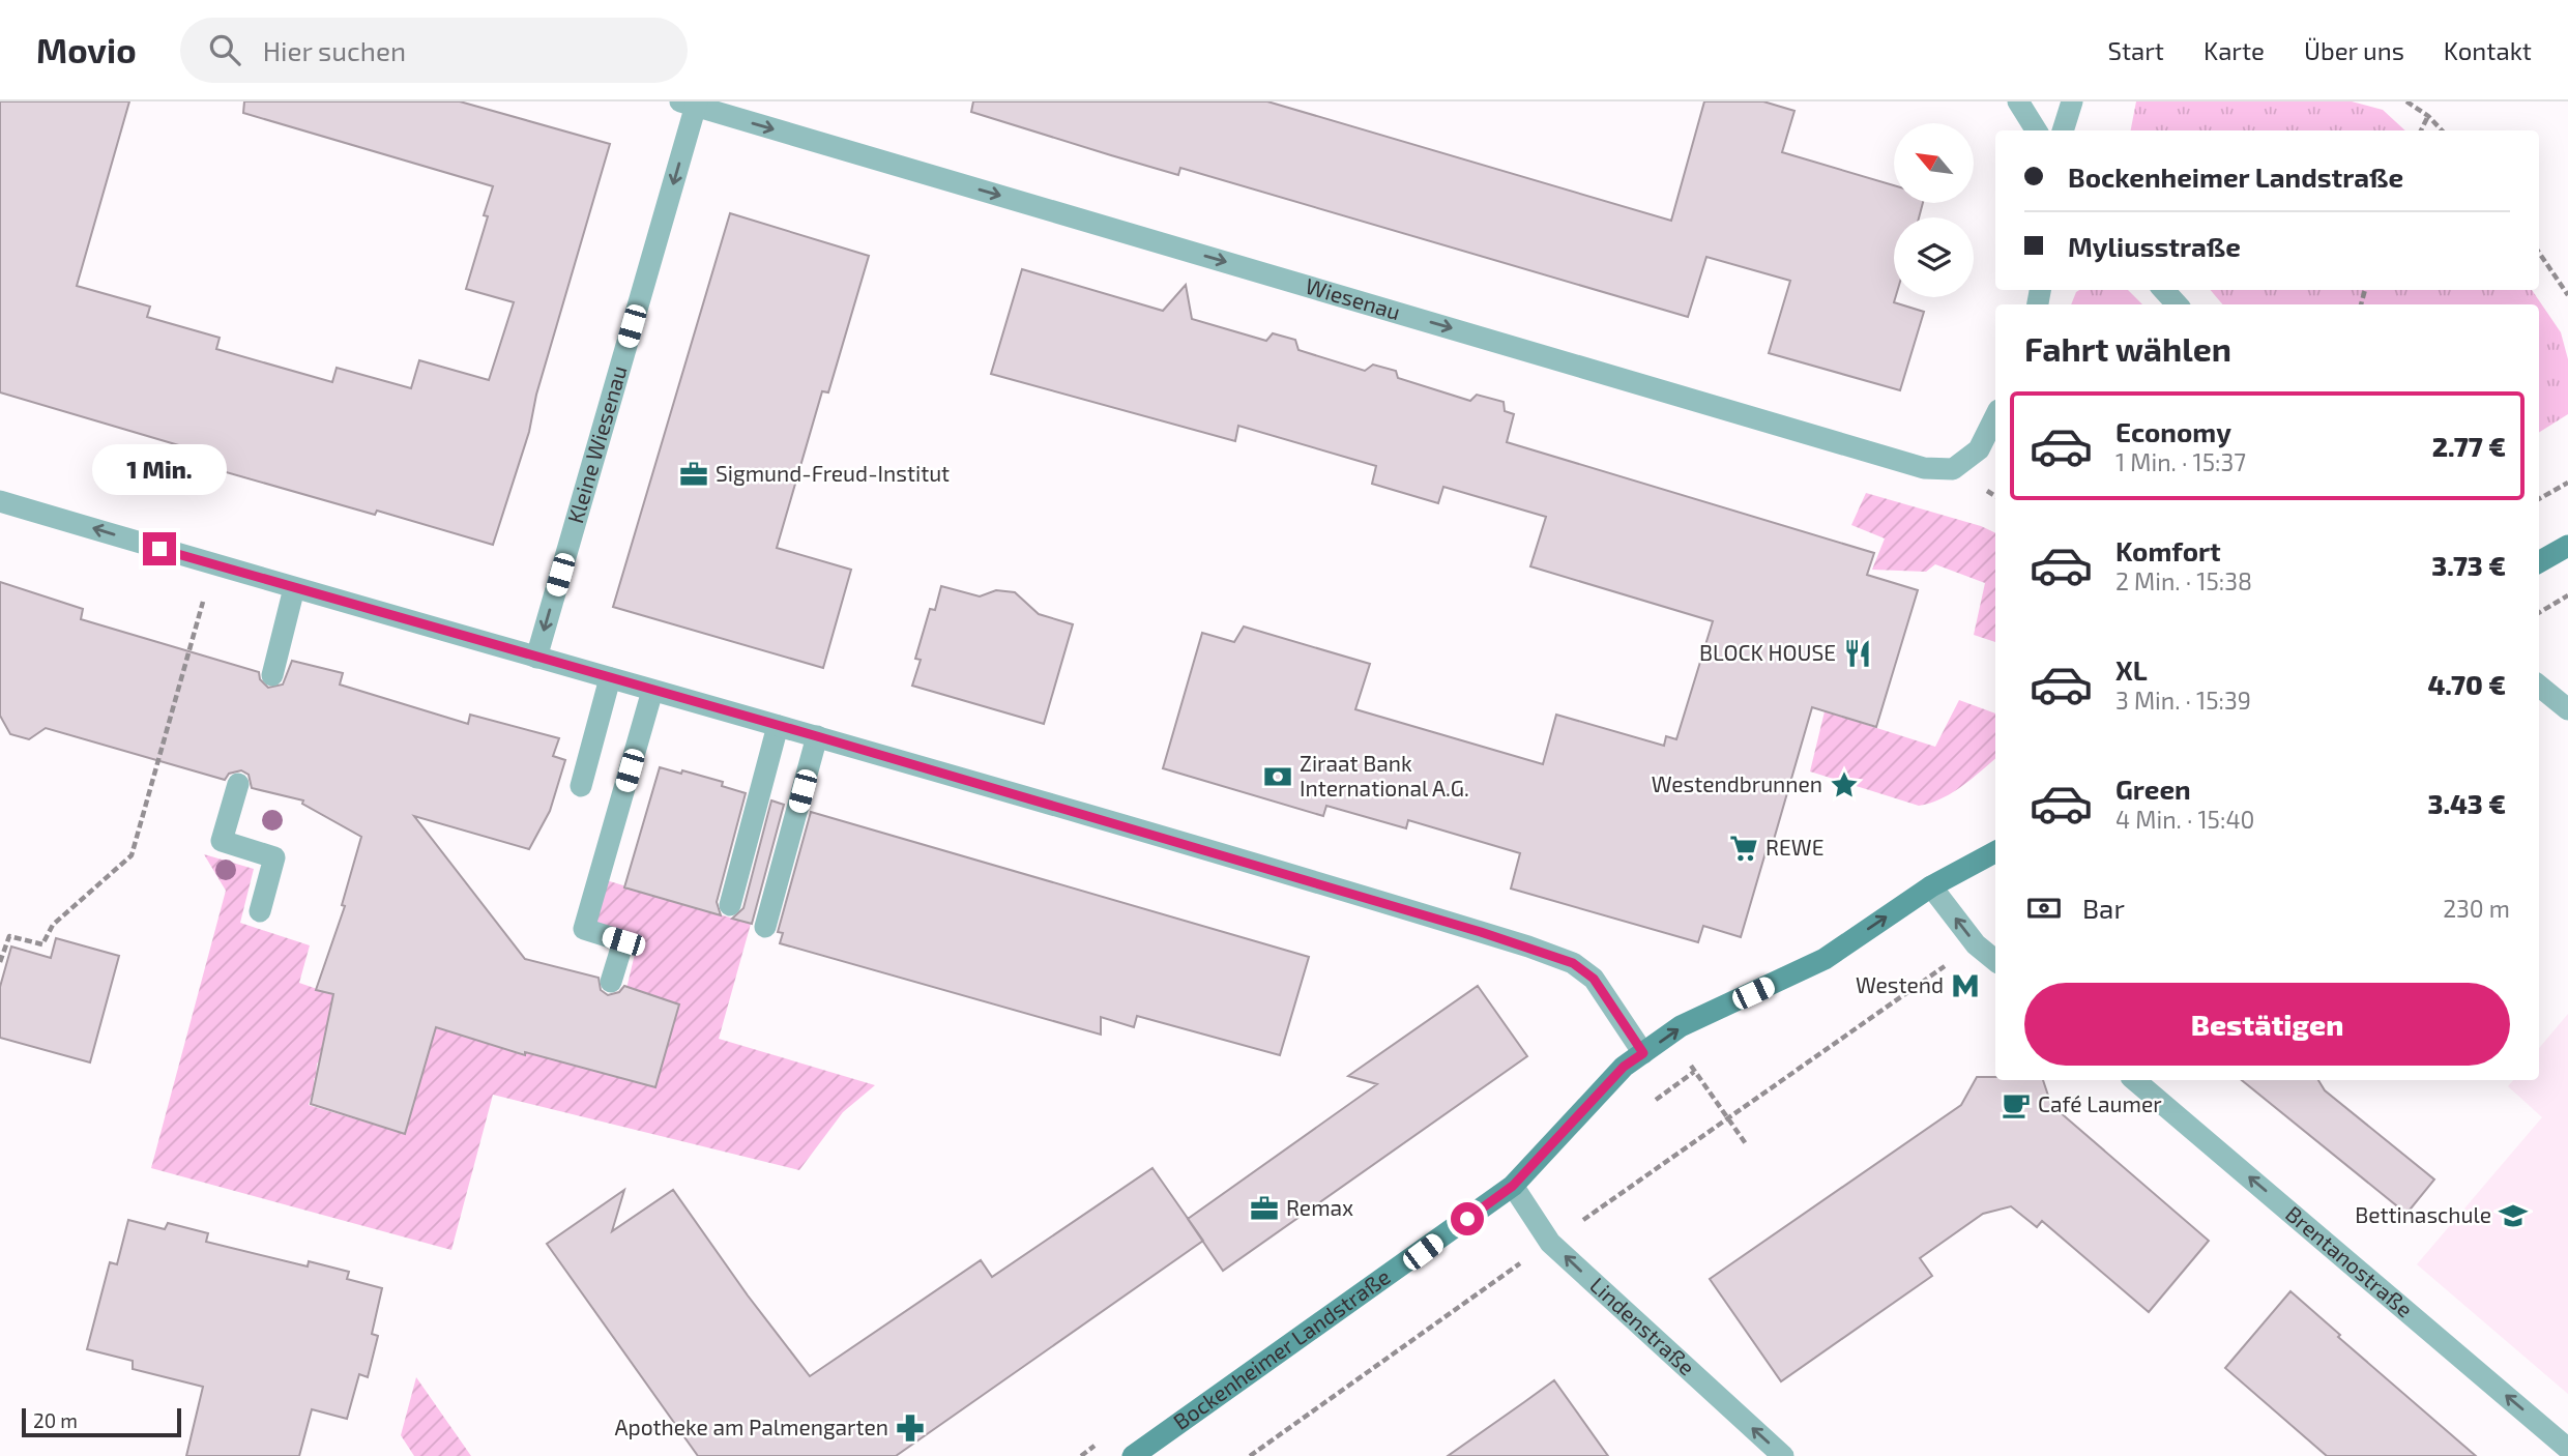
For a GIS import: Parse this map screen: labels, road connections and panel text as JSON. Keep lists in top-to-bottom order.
{
  "streets": {
    "main road": ["Bockenheimer Landstraße"],
    "street": [
      "Wiesenau",
      "Kleine Wiesenau",
      "Brentanostraße",
      "Lindenstraße"
    ]
  },
  "crossings": [
    ["Wiesenau", "Kleine Wiesenau"],
    ["Lindenstraße", "Bockenheimer Landstraße"]
  ],
  "one_way": [
    "Wiesenau",
    "Kleine Wiesenau",
    "Brentanostraße",
    "Lindenstraße"
  ],
  "places": {
    "office": ["Sigmund-Freud-Institut", "Remax"],
    "restaurant": ["BLOCK HOUSE"],
    "bank": ["Ziraat Bank International A.G."],
    "place": ["Westendbrunnen"],
    "supermarket": ["REWE"],
    "metro station": ["Westend"],
    "cafe": ["Café Laumer"],
    "school or university": ["Bettinaschule"],
    "pharmacy": ["Apotheke am Palmengarten"]
  },
  "scale_bar": "20 m",
  "north": "top left",
  "page": {
    "header": "Movio",
    "search": "Hier suchen",
    "nav": [
      "Start",
      "Karte",
      "Über uns",
      "Kontakt"
    ],
    "banner": ["Bockenheimer Landstraße", "Myliusstraße"],
    "heading": "Fahrt wählen",
    "list": [
      {
        "name": "Economy",
        "note": "1 Min. · 15:37",
        "value": "2.77 €"
      },
      {
        "name": "Komfort",
        "note": "2 Min. · 15:38",
        "value": "3.73 €"
      },
      {
        "name": "XL",
        "note": "3 Min. · 15:39",
        "value": "4.70 €"
      },
      {
        "name": "Green",
        "note": "4 Min. · 15:40",
        "value": "3.43 €"
      }
    ],
    "bubble": "1 Min.",
    "pay": ["Bar", "230 m"],
    "buttons": "Bestätigen",
    "scale": "20 m"
  }
}
